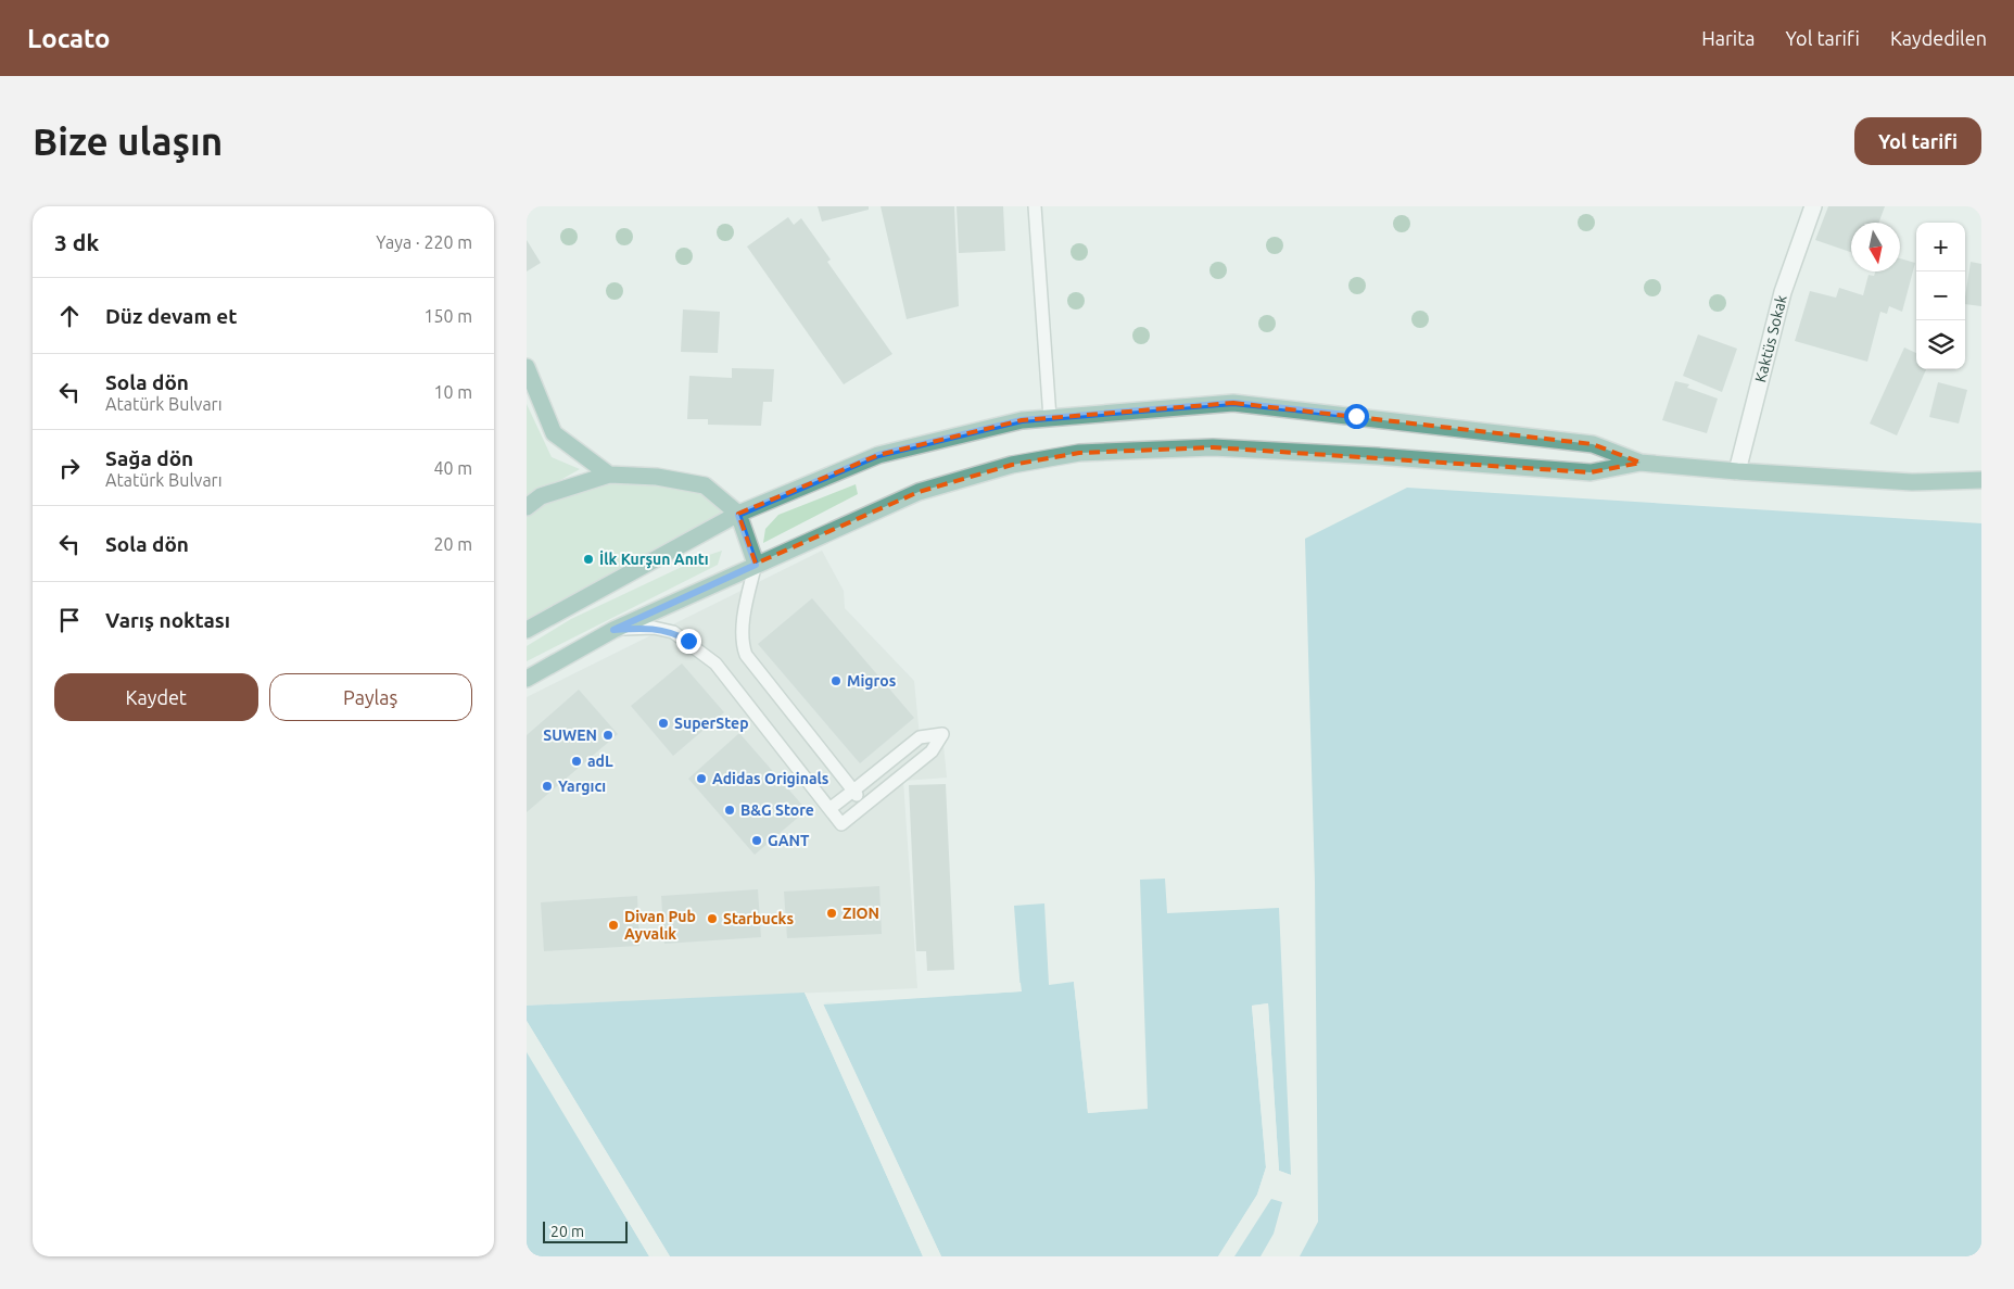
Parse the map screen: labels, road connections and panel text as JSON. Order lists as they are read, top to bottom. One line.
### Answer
{"streets":{"street":["Kaktüs Sokak"]},"places":["İlk Kurşun Anıtı","Migros","SuperStep","SUWEN","adL","Adidas Originals","Yargıcı","B&G Store","GANT","ZION","Starbucks","Divan Pub Ayvalık"],"scale_bar":"20 m","north":"bottom","page":{"header":"Locato","nav":["Harita","Yol tarifi","Kaydedilen"],"buttons":["Yol tarifi",["Kaydet","Paylaş"]],"title":"Bize ulaşın","heading":["3 dk","Yaya · 220 m"],"map_buttons":["+","−"],"list":[["Düz devam et","150 m"],["Sola dön","Atatürk Bulvarı","10 m"],["Sağa dön","Atatürk Bulvarı","40 m"],["Sola dön","20 m"],"Varış noktası"],"scale":"20 m"}}
